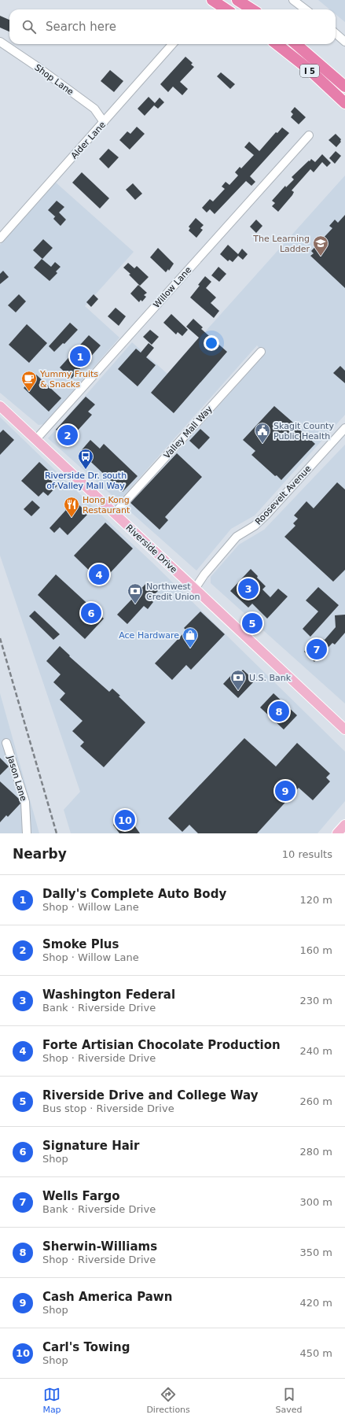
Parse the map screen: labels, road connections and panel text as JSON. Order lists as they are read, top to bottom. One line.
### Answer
{"streets":{"highway":["I 5"],"main road":["Riverside Drive"],"street":["Shop Lane","Alder Lane","Willow Lane","Valley Mall Way","Roosevelt Avenue","Jason Lane"]},"crossings":[["Shop Lane","Alder Lane"],["Willow Lane","Riverside Drive"],["Valley Mall Way","Riverside Drive"],["Roosevelt Avenue","Riverside Drive"]],"places":{"school or university":["The Learning Ladder"],"cafe":["Yummy Fruits & Snacks"],"public building":["Skagit County Public Health"],"bus stop":["Riverside Dr. south of Valley Mall Way"],"restaurant":["Hong Kong Restaurant"],"bank":["Northwest Credit Union","U.S. Bank"],"shop":["Ace Hardware"]},"page":{"search":"Search here","pins":["1","2","4","3","6","5","7","8","9","10"],"heading":["Nearby","10 results"],"list":[{"mark":"1","name":"Dally's Complete Auto Body","note":"Shop · Willow Lane","value":"120 m"},{"mark":"2","name":"Smoke Plus","note":"Shop · Willow Lane","value":"160 m"},{"mark":"3","name":"Washington Federal","note":"Bank · Riverside Drive","value":"230 m"},{"mark":"4","name":"Forte Artisian Chocolate Production","note":"Shop · Riverside Drive","value":"240 m"},{"mark":"5","name":"Riverside Drive and College Way","note":"Bus stop · Riverside Drive","value":"260 m"},{"mark":"6","name":"Signature Hair","note":"Shop","value":"280 m"},{"mark":"7","name":"Wells Fargo","note":"Bank · Riverside Drive","value":"300 m"},{"mark":"8","name":"Sherwin-Williams","note":"Shop · Riverside Drive","value":"350 m"},{"mark":"9","name":"Cash America Pawn","note":"Shop","value":"420 m"},{"mark":"10","name":"Carl's Towing","note":"Shop","value":"450 m"}],"nav":["Map","Directions","Saved"]}}
